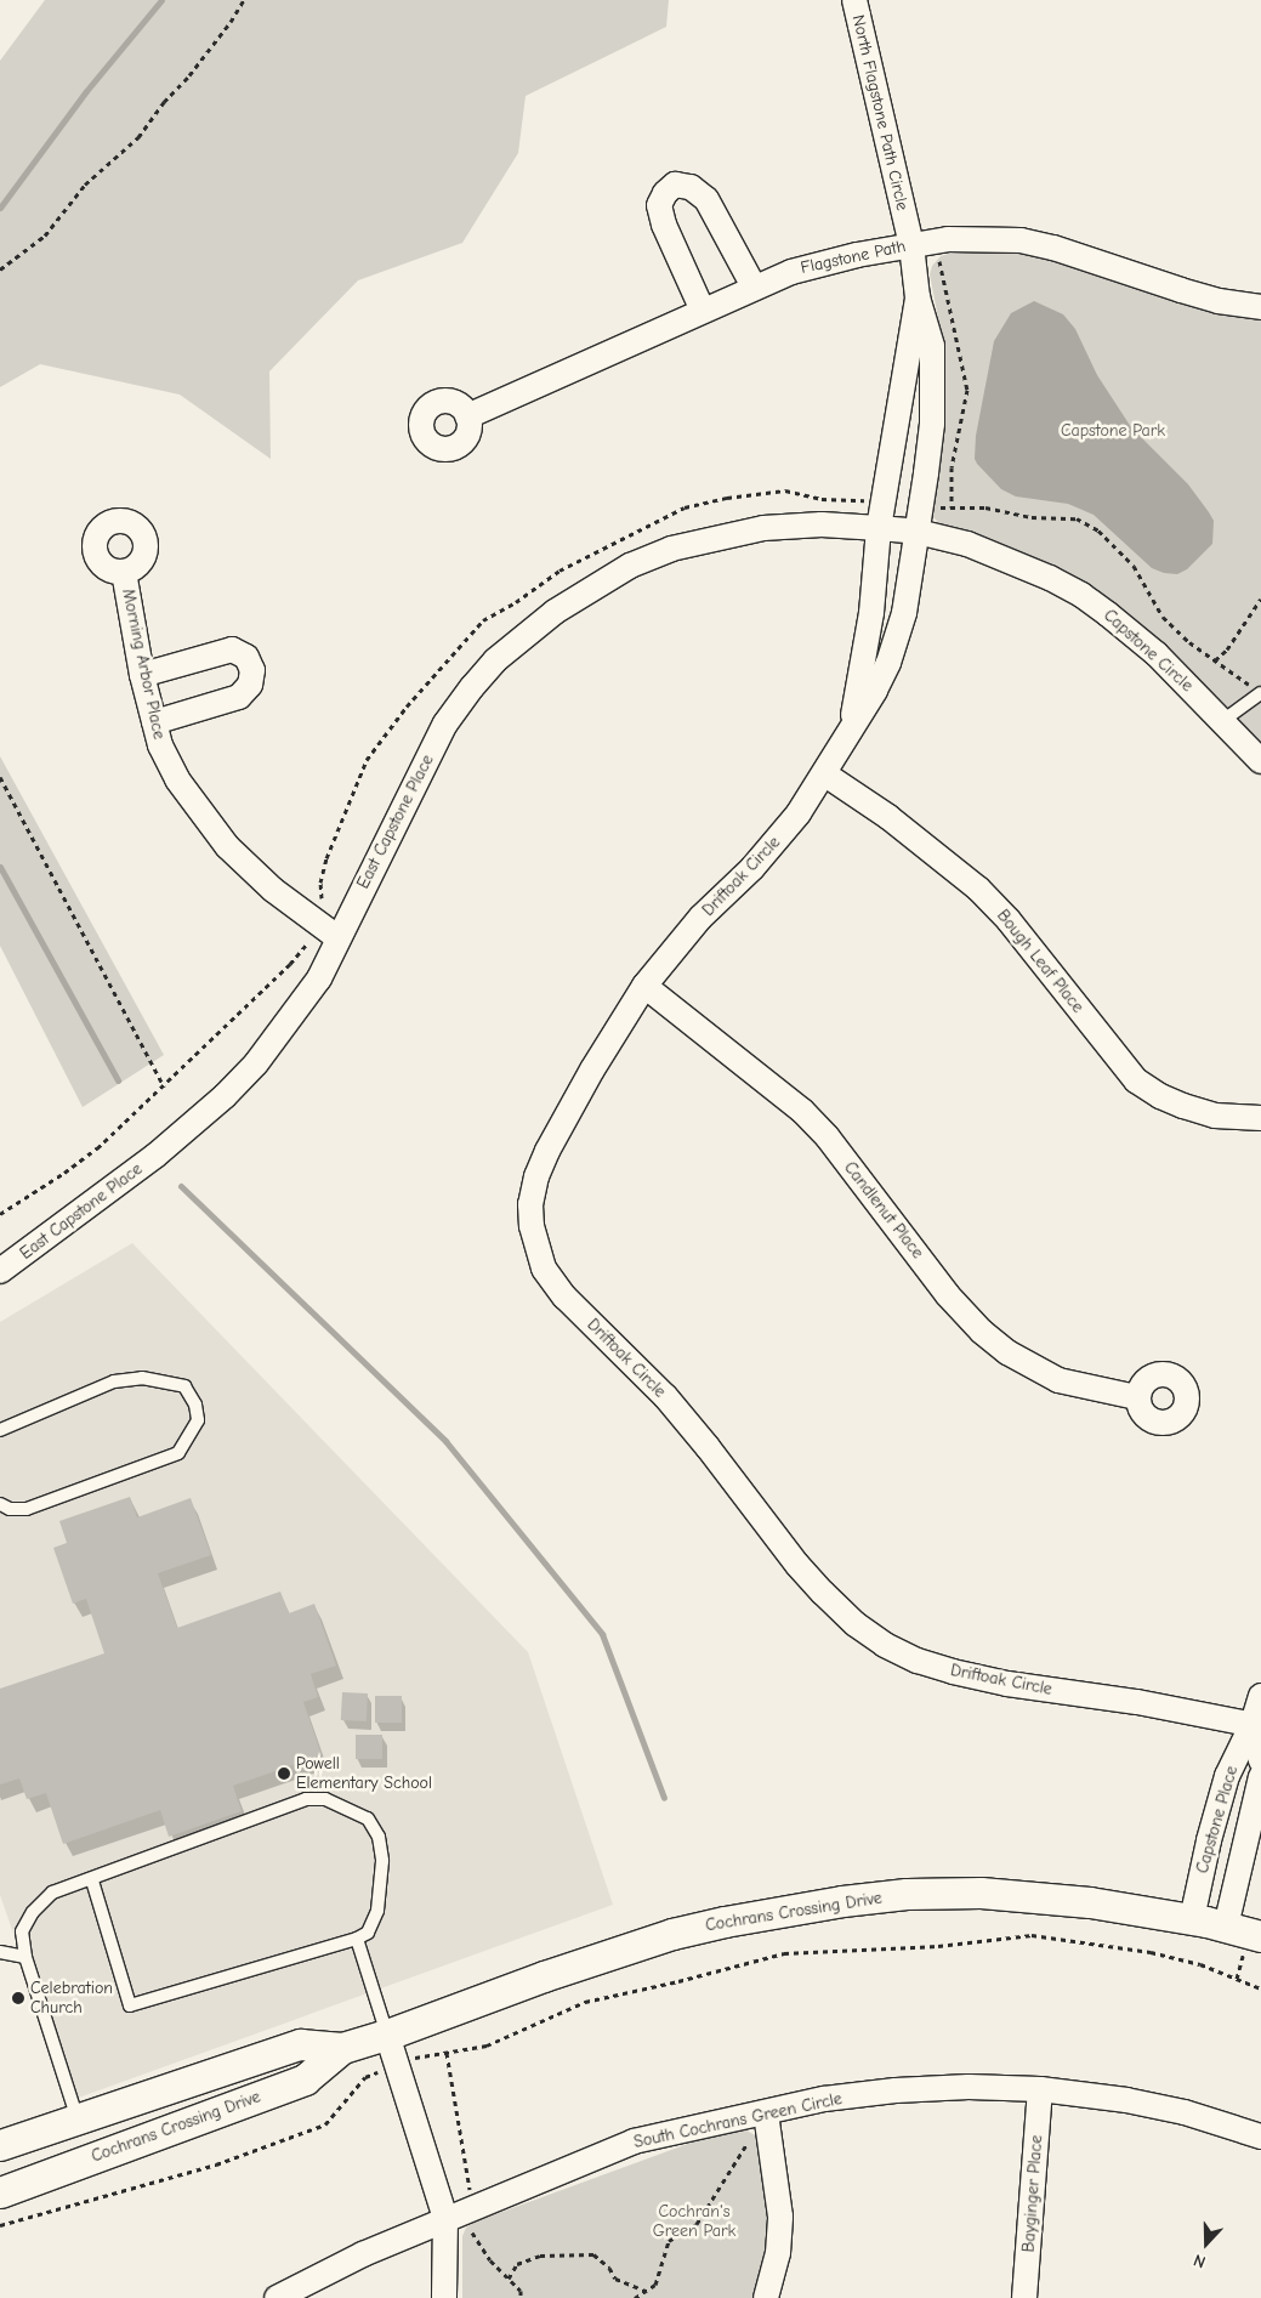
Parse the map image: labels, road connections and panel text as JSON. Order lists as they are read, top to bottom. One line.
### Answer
{"streets":{"street":["North Flagstone Path Circle","Flagstone Path","Capstone Circle","Morning Arbor Place","East Capstone Place","Driftoak Circle","Bough Leaf Place","Candlenut Place","Capstone Place","Cochrans Crossing Drive","South Cochrans Green Circle","Bayginger Place"]},"crossings":[["North Flagstone Path Circle","Flagstone Path"],["North Flagstone Path Circle","Capstone Circle"],["North Flagstone Path Circle","East Capstone Place"],["North Flagstone Path Circle","Driftoak Circle"],["Capstone Circle","East Capstone Place"],["Capstone Circle","Driftoak Circle"],["Morning Arbor Place","East Capstone Place"],["East Capstone Place","Driftoak Circle"],["Driftoak Circle","Bough Leaf Place"],["Driftoak Circle","Candlenut Place"],["Driftoak Circle","Capstone Place"],["Capstone Place","Cochrans Crossing Drive"],["South Cochrans Green Circle","Bayginger Place"]],"parks":["Capstone Park","Cochran's Green Park"],"places":["Powell Elementary School","Celebration Church"],"north":"bottom"}
